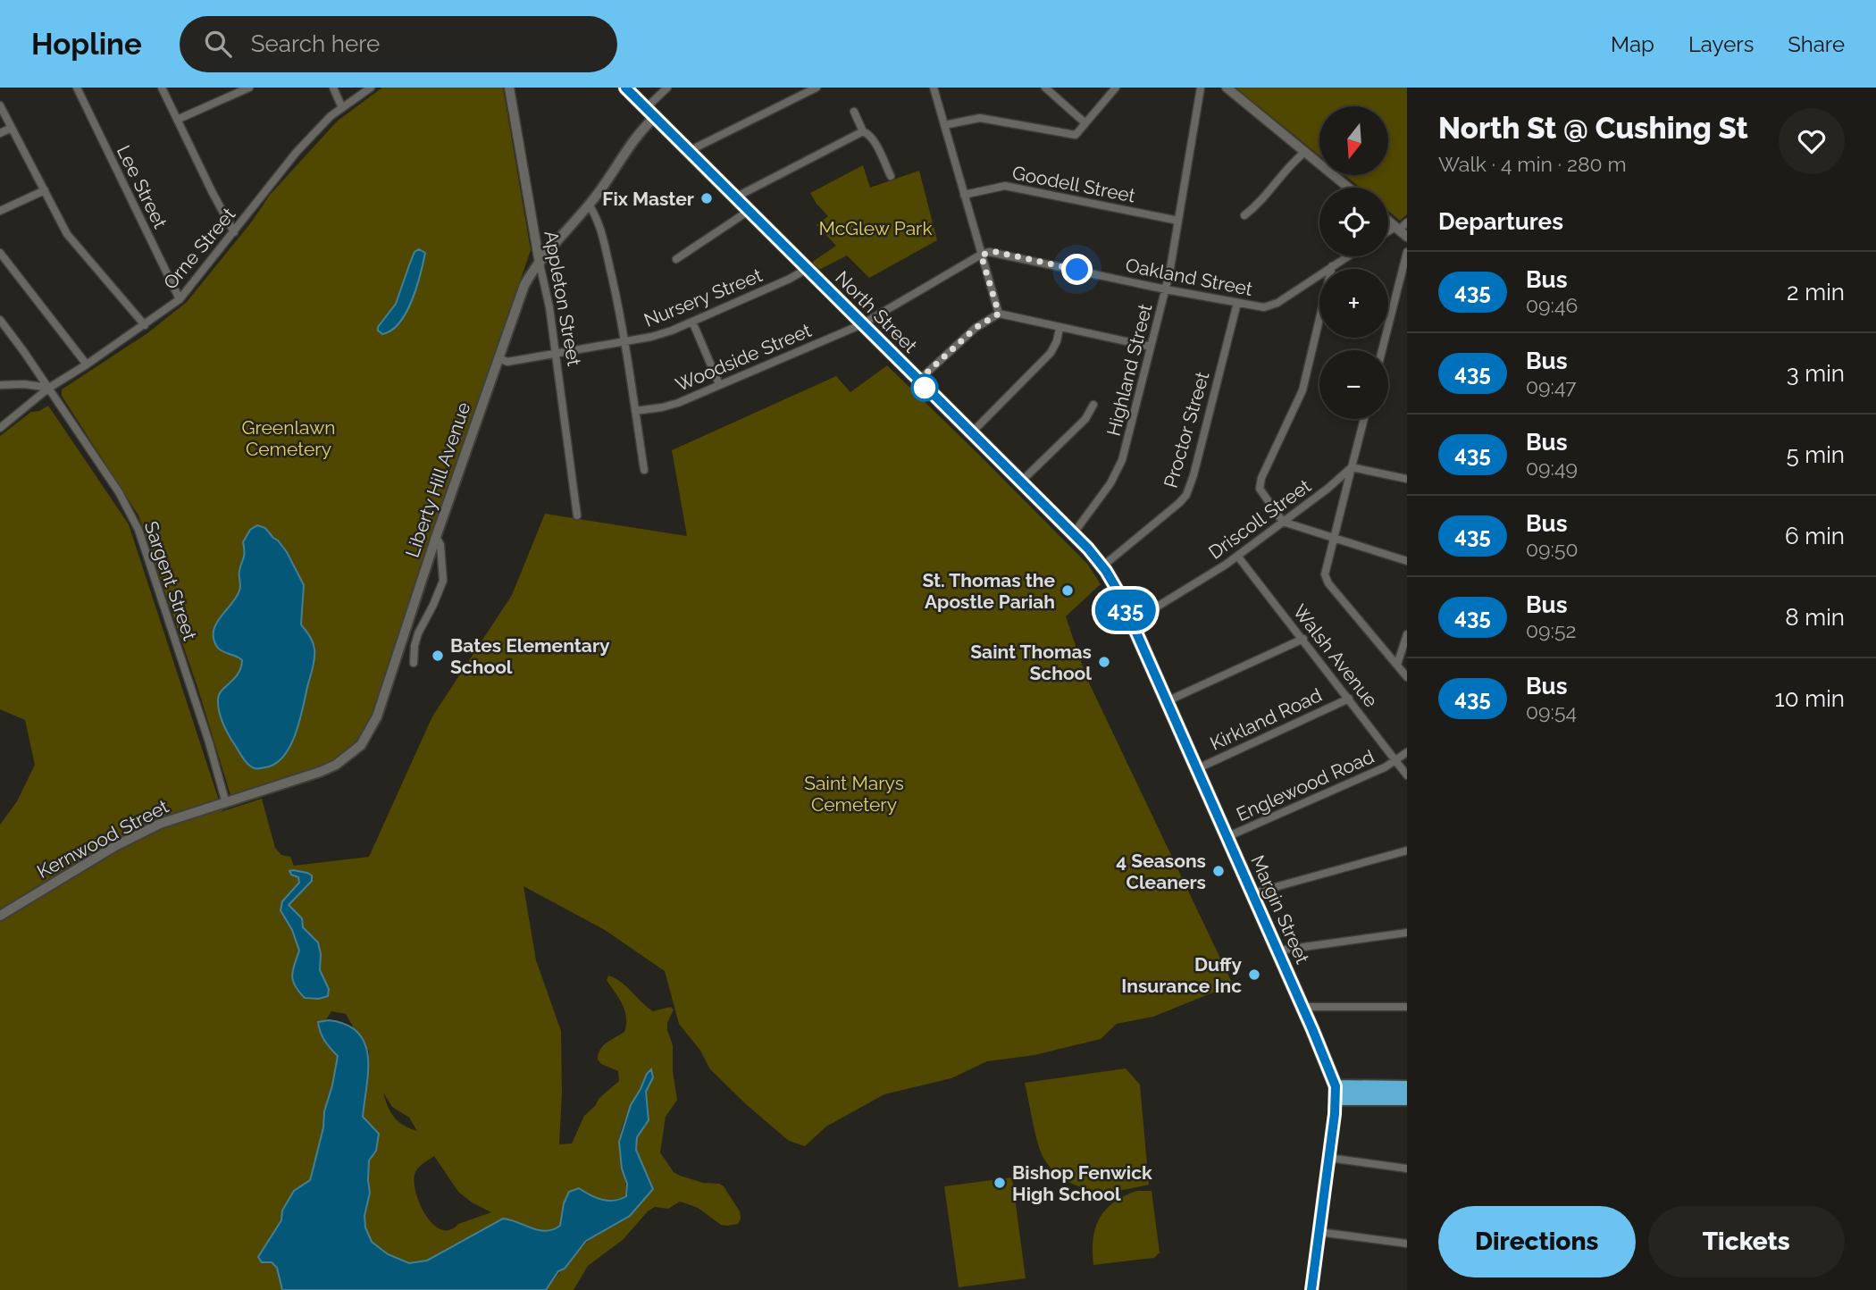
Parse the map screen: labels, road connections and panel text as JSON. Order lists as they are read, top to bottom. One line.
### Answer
{"streets":{"highway":["North Street","Margin Street"],"main road":["Liberty Hill Avenue","Kernwood Street"],"street":["Goodell Street","Lee Street","Orne Street","Oakland Street","Nursery Street","Appleton Street","Woodside Street","Highland Street","Proctor Street","Driscoll Street","Sargent Street","Walsh Avenue","Kirkland Road","Englewood Road"]},"crossings":[["Goodell Street","Highland Street"],["Lee Street","Orne Street"],["Orne Street","Sargent Street"],["Oakland Street","Highland Street"],["Oakland Street","Proctor Street"],["Nursery Street","Appleton Street"],["Nursery Street","North Street"],["Nursery Street","Liberty Hill Avenue"],["Appleton Street","Liberty Hill Avenue"],["North Street","Woodside Street"],["North Street","Highland Street"],["North Street","Proctor Street"],["North Street","Liberty Hill Avenue"],["North Street","Margin Street"],["Proctor Street","Margin Street"],["Liberty Hill Avenue","Sargent Street"],["Liberty Hill Avenue","Kernwood Street"],["Driscoll Street","Walsh Avenue"],["Driscoll Street","Margin Street"],["Sargent Street","Kernwood Street"],["Walsh Avenue","Kirkland Road"],["Walsh Avenue","Englewood Road"],["Kirkland Road","Margin Street"],["Englewood Road","Margin Street"]],"parks":["McGlew Park","Greenlawn Cemetery","Saint Marys Cemetery"],"places":["Fix Master","St. Thomas the Apostle Pariah","Bates Elementary School","Saint Thomas School","4 Seasons Cleaners","Duffy Insurance Inc","Bishop Fenwick High School"],"lines":["bus line 435"],"north":"bottom","page":{"header":"Hopline","search":"Search here","nav":["Map","Layers","Share"],"on_map":"435","heading":[["North St @ Cushing St","Walk · 4 min · 280 m"],"Departures"],"map_buttons":["+","−"],"list":[{"mark":"435","name":"Bus","note":"09:46","value":"2 min"},{"mark":"435","name":"Bus","note":"09:47","value":"3 min"},{"mark":"435","name":"Bus","note":"09:49","value":"5 min"},{"mark":"435","name":"Bus","note":"09:50","value":"6 min"},{"mark":"435","name":"Bus","note":"09:52","value":"8 min"},{"mark":"435","name":"Bus","note":"09:54","value":"10 min"}],"buttons":["Directions","Tickets"]}}
